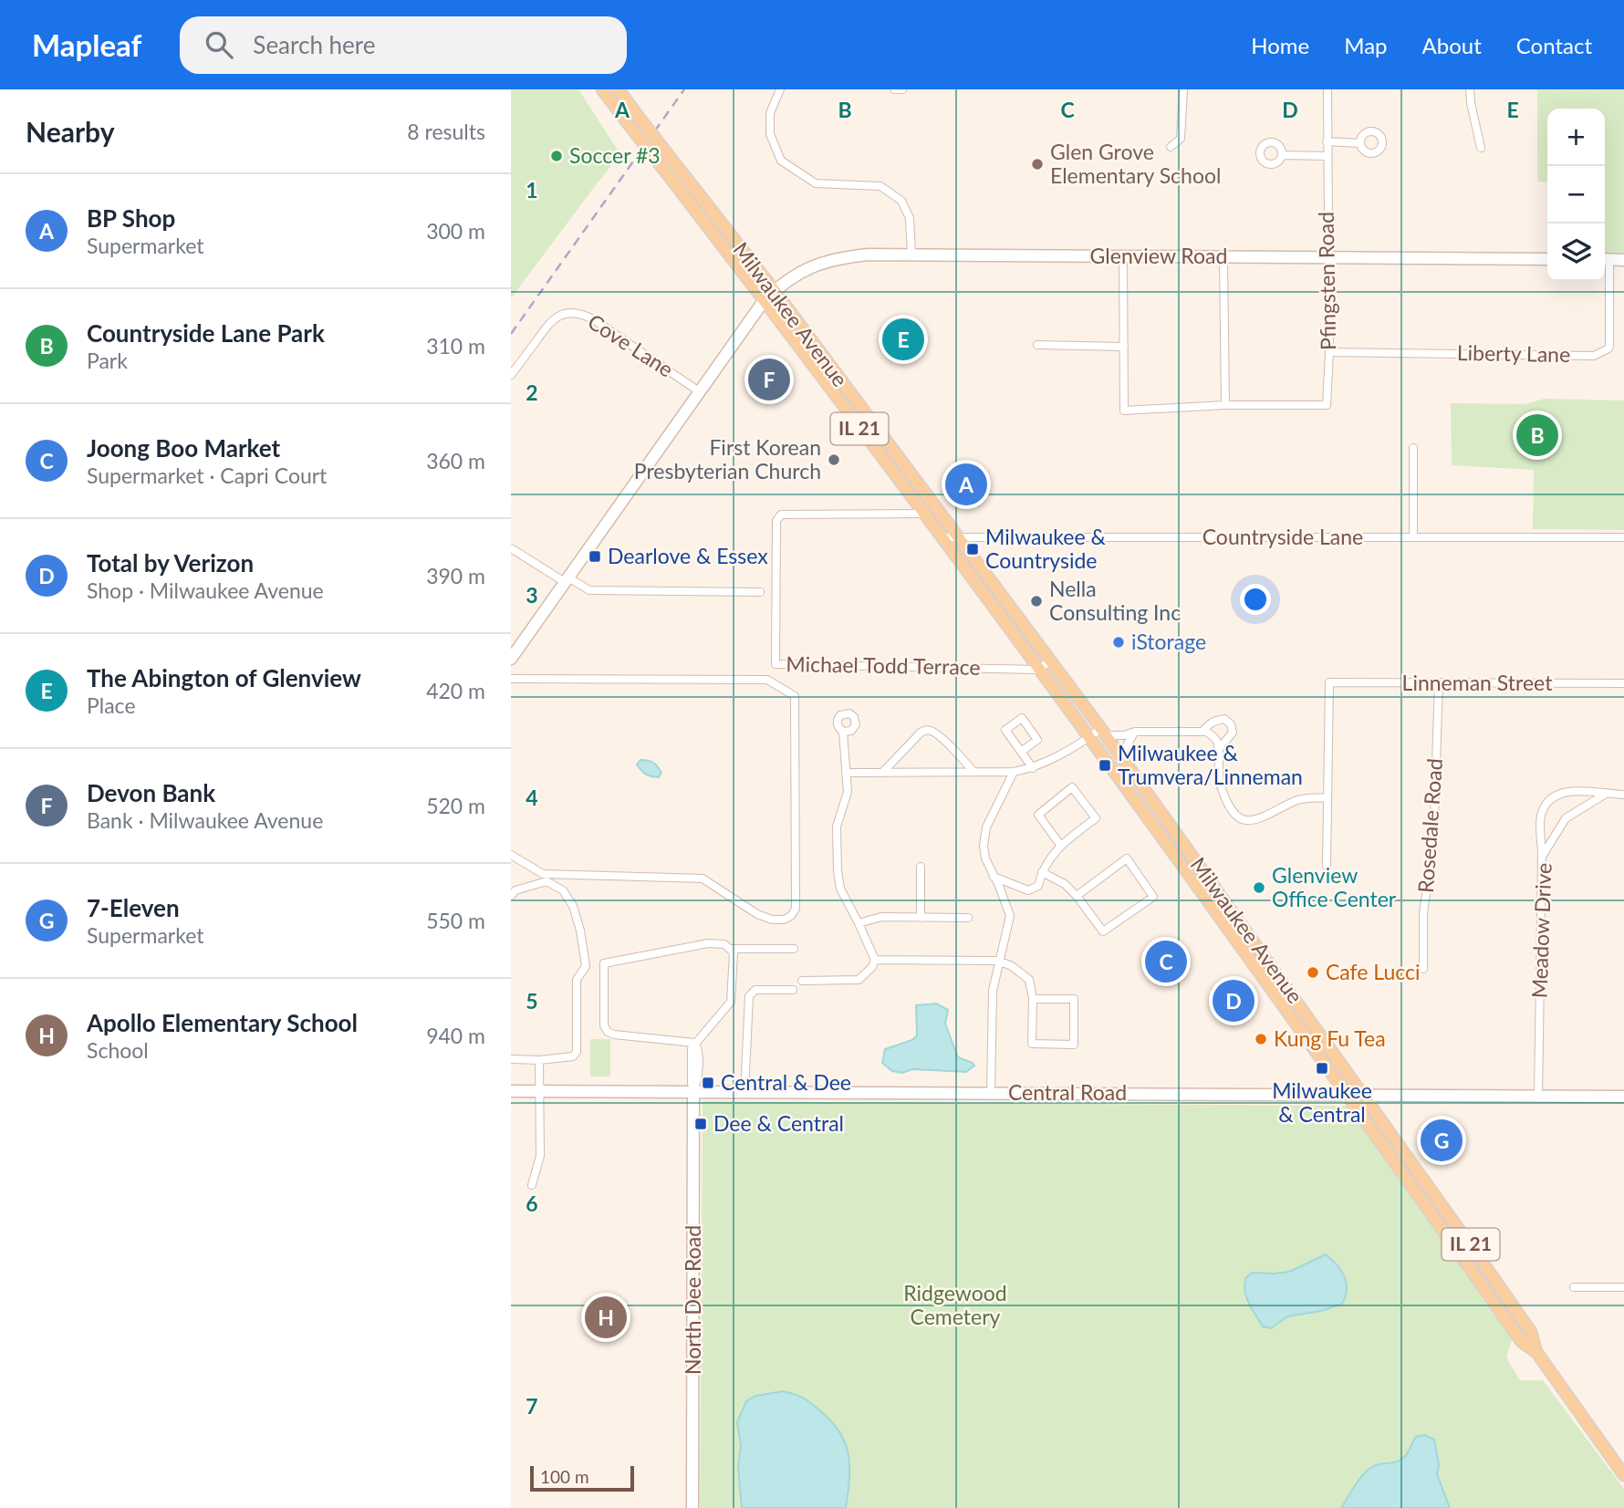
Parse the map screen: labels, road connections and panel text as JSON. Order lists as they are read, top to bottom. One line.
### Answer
{"streets":{"main road":["Glenview Road","Milwaukee Avenue","IL 21","Central Road","North Dee Road"],"street":["Pfingsten Road","Cove Lane","Liberty Lane","Countryside Lane","Michael Todd Terrace","Linneman Street","Rosedale Road","Meadow Drive"]},"crossings":[["Glenview Road","Pfingsten Road"],["Glenview Road","Milwaukee Avenue"],["Glenview Road","Cove Lane"],["Pfingsten Road","Liberty Lane"],["Milwaukee Avenue","Countryside Lane"],["Milwaukee Avenue","Michael Todd Terrace"],["Milwaukee Avenue","Central Road"],["Linneman Street","Rosedale Road"],["Meadow Drive","Central Road"],["Central Road","North Dee Road"]],"parks":["Ridgewood Cemetery"],"places":{"other":["Soccer #3","Glen Grove Elementary School","First Korean Presbyterian Church","Nella Consulting Inc","iStorage","Glenview Office Center","Cafe Lucci","Kung Fu Tea"],"transit":["Milwaukee & Countryside","Dearlove & Essex","Milwaukee & Trumvera/Linneman","Milwaukee & Central","Central & Dee","Dee & Central"]},"scale_bar":"100 m","page":{"header":"Mapleaf","search":"Search here","nav":["Home","Map","About","Contact"],"heading":["Nearby","8 results"],"map_buttons":["+","−"],"list":[{"mark":"A","name":"BP Shop","note":"Supermarket","value":"300 m"},{"mark":"B","name":"Countryside Lane Park","note":"Park","value":"310 m"},{"mark":"C","name":"Joong Boo Market","note":"Supermarket · Capri Court","value":"360 m"},{"mark":"D","name":"Total by Verizon","note":"Shop · Milwaukee Avenue","value":"390 m"},{"mark":"E","name":"The Abington of Glenview","note":"Place","value":"420 m"},{"mark":"F","name":"Devon Bank","note":"Bank · Milwaukee Avenue","value":"520 m"},{"mark":"G","name":"7-Eleven","note":"Supermarket","value":"550 m"},{"mark":"H","name":"Apollo Elementary School","note":"School","value":"940 m"}],"pins":["E","F","B","A","C","D","G","H"],"scale":"100 m"},"grid":{"columns":["A","B","C","D","E"],"rows":["1","2","3","4","5","6","7"]}}
